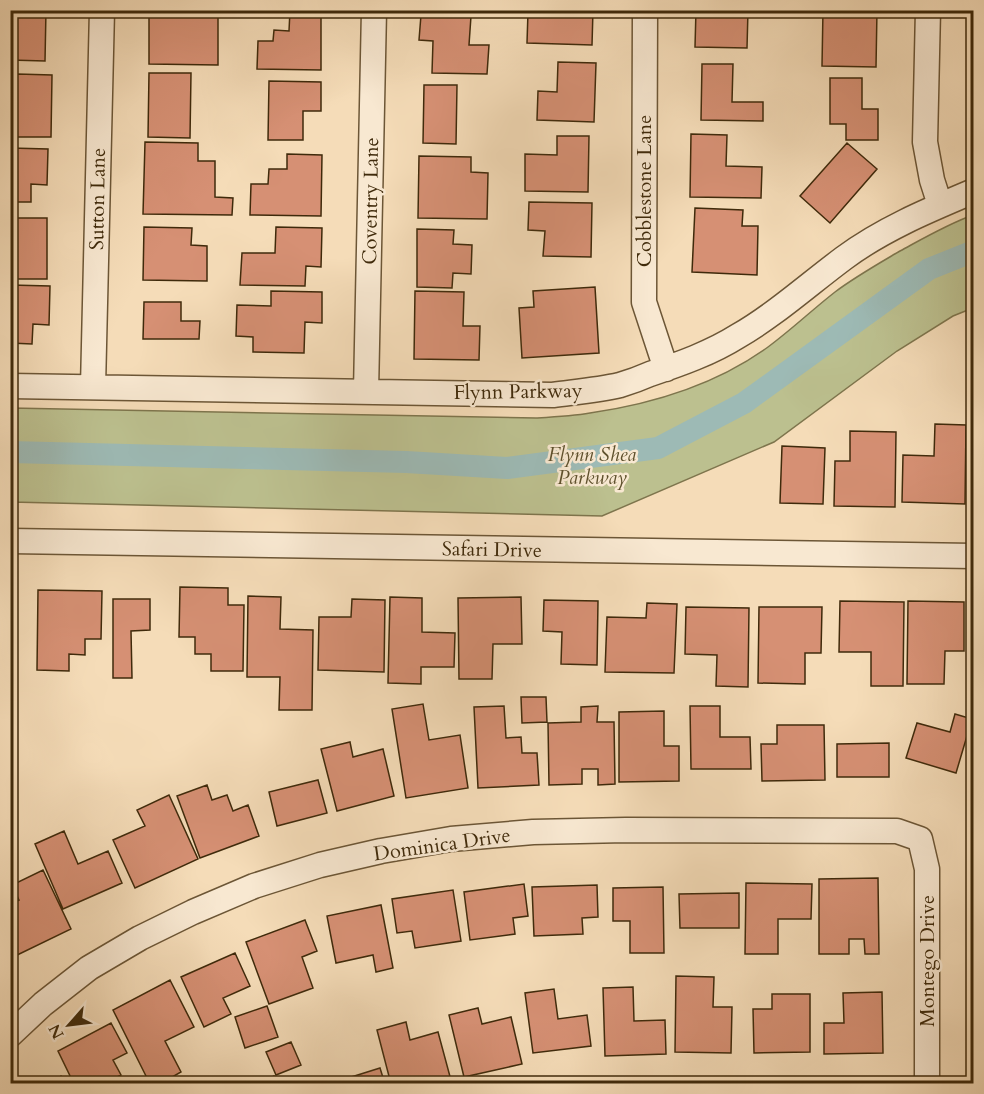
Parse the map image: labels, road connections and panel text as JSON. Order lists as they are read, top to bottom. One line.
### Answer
{"streets":{"street":["Cobblestone Lane","Sutton Lane","Coventry Lane","Flynn Parkway","Safari Drive","Dominica Drive","Montego Drive"]},"crossings":[["Cobblestone Lane","Flynn Parkway"],["Sutton Lane","Flynn Parkway"],["Coventry Lane","Flynn Parkway"],["Dominica Drive","Montego Drive"]],"parks":["Flynn Shea Parkway"],"north":"bottom left"}
